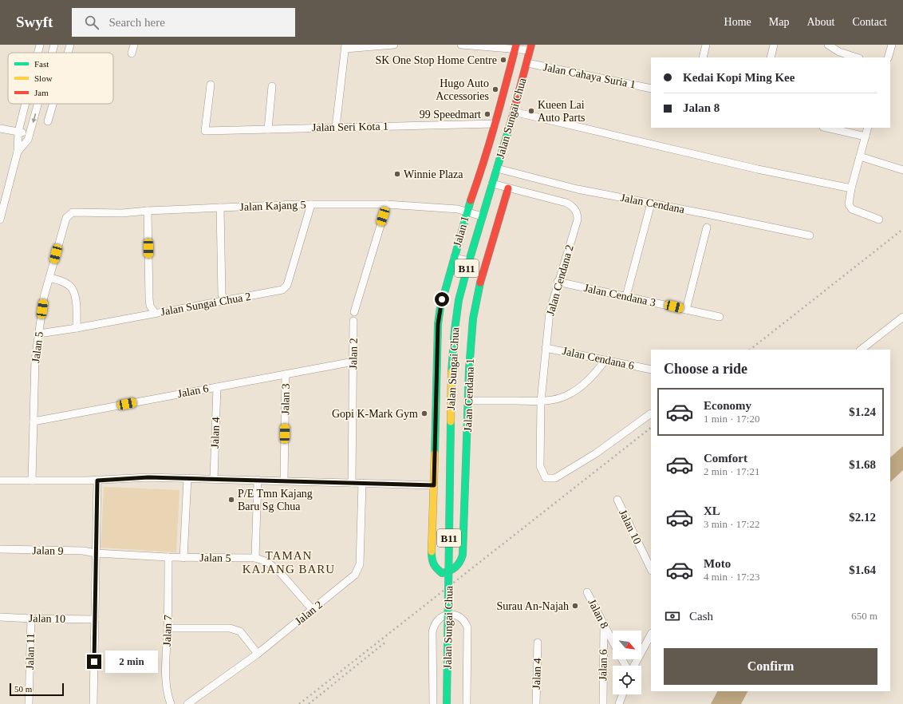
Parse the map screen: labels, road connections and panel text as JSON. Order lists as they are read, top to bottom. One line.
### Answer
{"streets":{"street":["Jalan Cahaya Suria 1","Jalan Sungai Chua","Jalan Seri Kota 1","Jalan Cendana","Jalan Kajang 5","Jalan 1","B11","Jalan Cendana 2","Jalan Cendana 3","Jalan Sungai Chua 2","Jalan 5","Jalan 2","Jalan Cendana 6","Jalan 6","Jalan Cendana 1","Jalan 3","Jalan 4","Jalan 10","Jalan 9","Jalan 8","Jalan 7","Jalan 11"]},"crossings":[["Jalan Cahaya Suria 1","Jalan Sungai Chua"],["Jalan Sungai Chua","Jalan Cendana"],["Jalan Sungai Chua","Jalan Kajang 5"],["Jalan Seri Kota 1","Jalan 1"],["Jalan Kajang 5","Jalan 1"],["Jalan Kajang 5","Jalan Sungai Chua 2"],["Jalan Kajang 5","Jalan 5"],["Jalan 1","Jalan Cendana 1"],["Jalan Cendana 2","Jalan Cendana 3"],["Jalan Cendana 2","Jalan Cendana 6"],["Jalan Cendana 2","Jalan Cendana 1"],["Jalan Sungai Chua 2","Jalan 5"],["Jalan 5","Jalan 2"],["Jalan 5","Jalan 6"],["Jalan 5","Jalan 9"],["Jalan 5","Jalan 7"],["Jalan 2","Jalan 6"],["Jalan 6","Jalan 3"],["Jalan 6","Jalan 4"],["Jalan 6","Jalan 8"],["Jalan 10","Jalan 11"]],"districts":["TAMAN KAJANG BARU"],"places":["SK One Stop Home Centre","Hugo Auto Accessories","Kueen Lai Auto Parts","99 Speedmart","Winnie Plaza","Gopi K-Mark Gym","P/E Tmn Kajang Baru Sg Chua","Surau An-Najah"],"legend":["Fast","Slow","Jam"],"scale_bar":"50 m","north":"bottom right","page":{"header":"Swyft","search":"Search here","nav":["Home","Map","About","Contact"],"banner":["Kedai Kopi Ming Kee","Jalan 8"],"heading":"Choose a ride","list":[{"name":"Economy","note":"1 min · 17:20","value":"$1.24"},{"name":"Comfort","note":"2 min · 17:21","value":"$1.68"},{"name":"XL","note":"3 min · 17:22","value":"$2.12"},{"name":"Moto","note":"4 min · 17:23","value":"$1.64"}],"pay":["Cash","650 m"],"buttons":"Confirm","bubble":"2 min","scale":"50 m"}}
